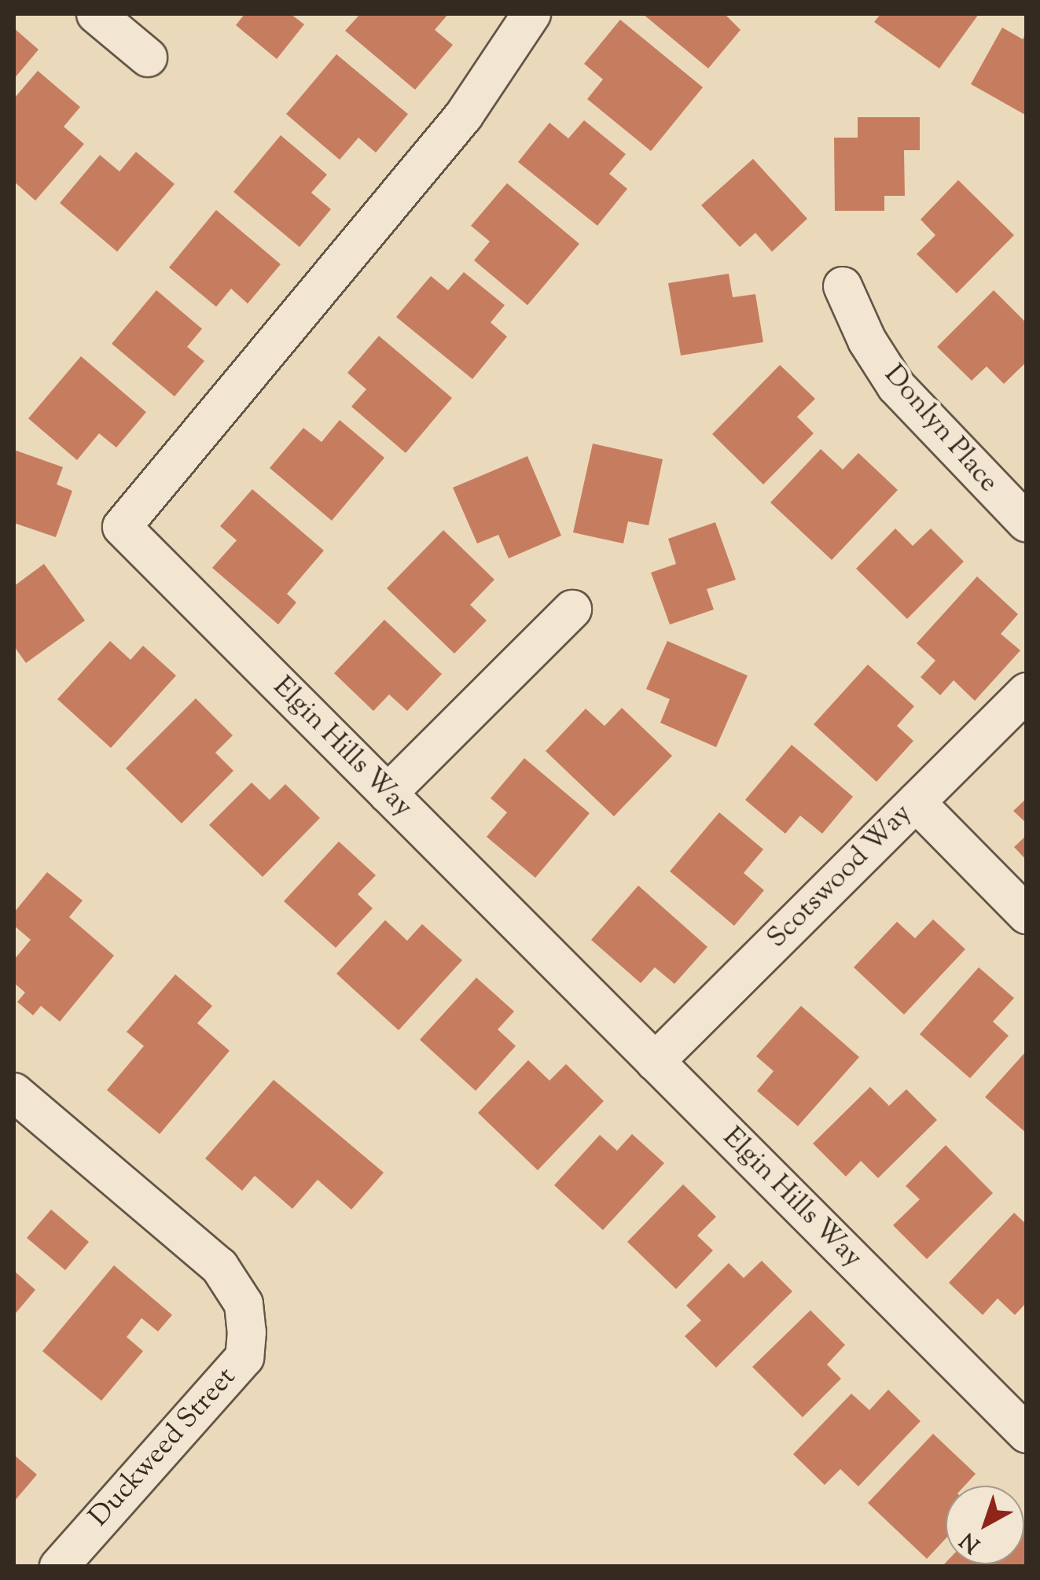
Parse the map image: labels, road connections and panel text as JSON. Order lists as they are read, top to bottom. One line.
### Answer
{"streets":{"street":["Donlyn Place","Elgin Hills Way","Scotswood Way","Duckweed Street"]},"crossings":[["Elgin Hills Way","Scotswood Way"]],"north":"bottom left"}
